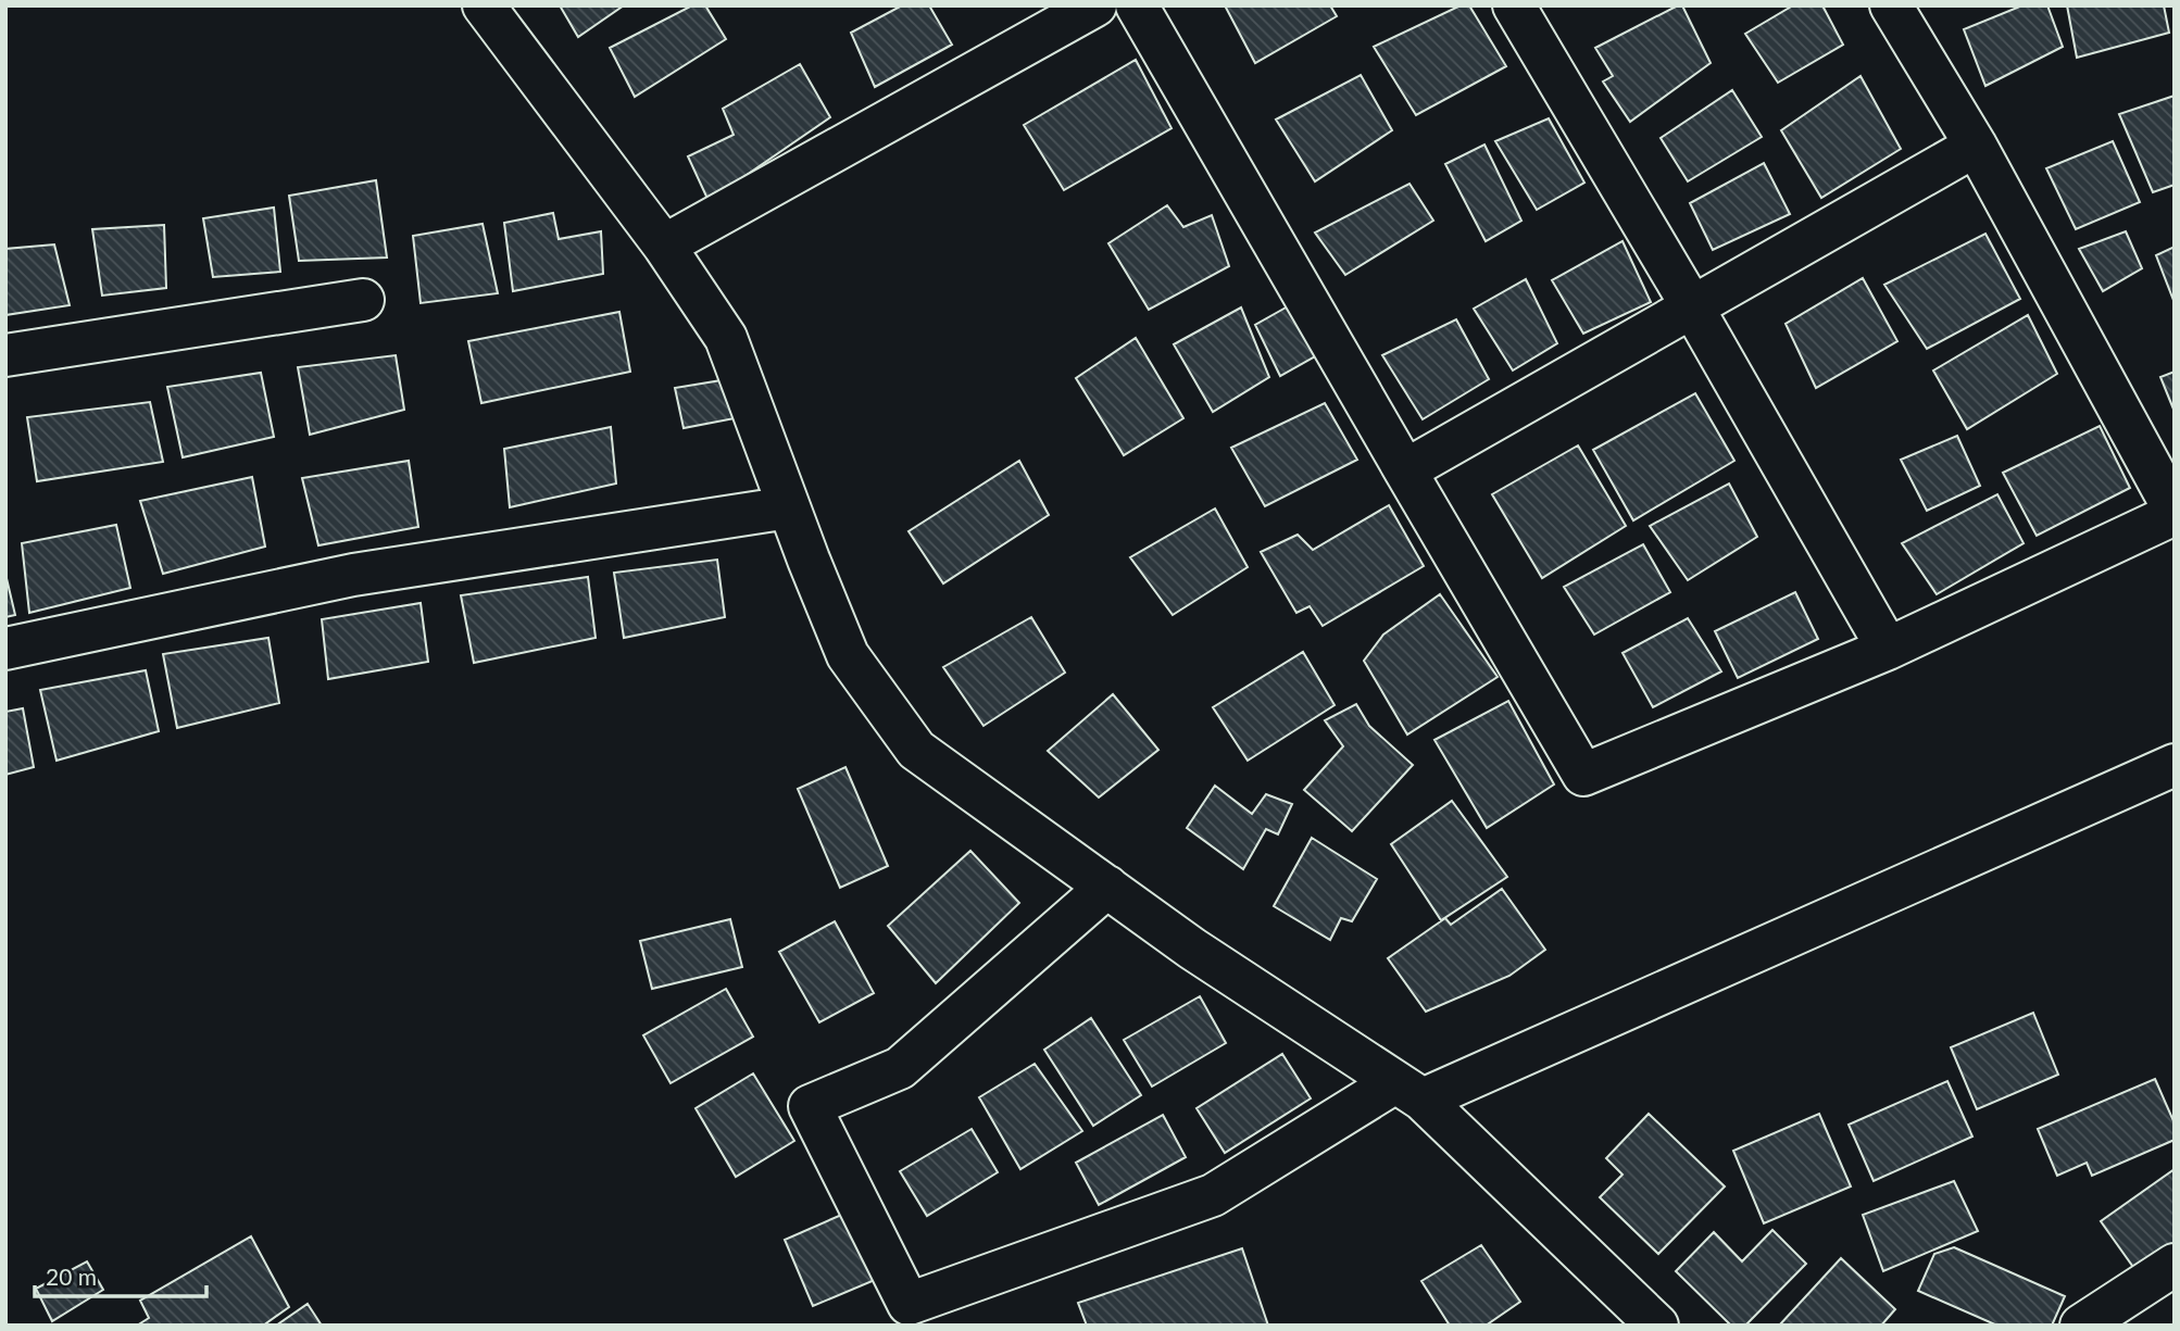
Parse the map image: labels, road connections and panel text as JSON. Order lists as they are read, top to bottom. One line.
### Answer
{"scale_bar":"20 m"}
